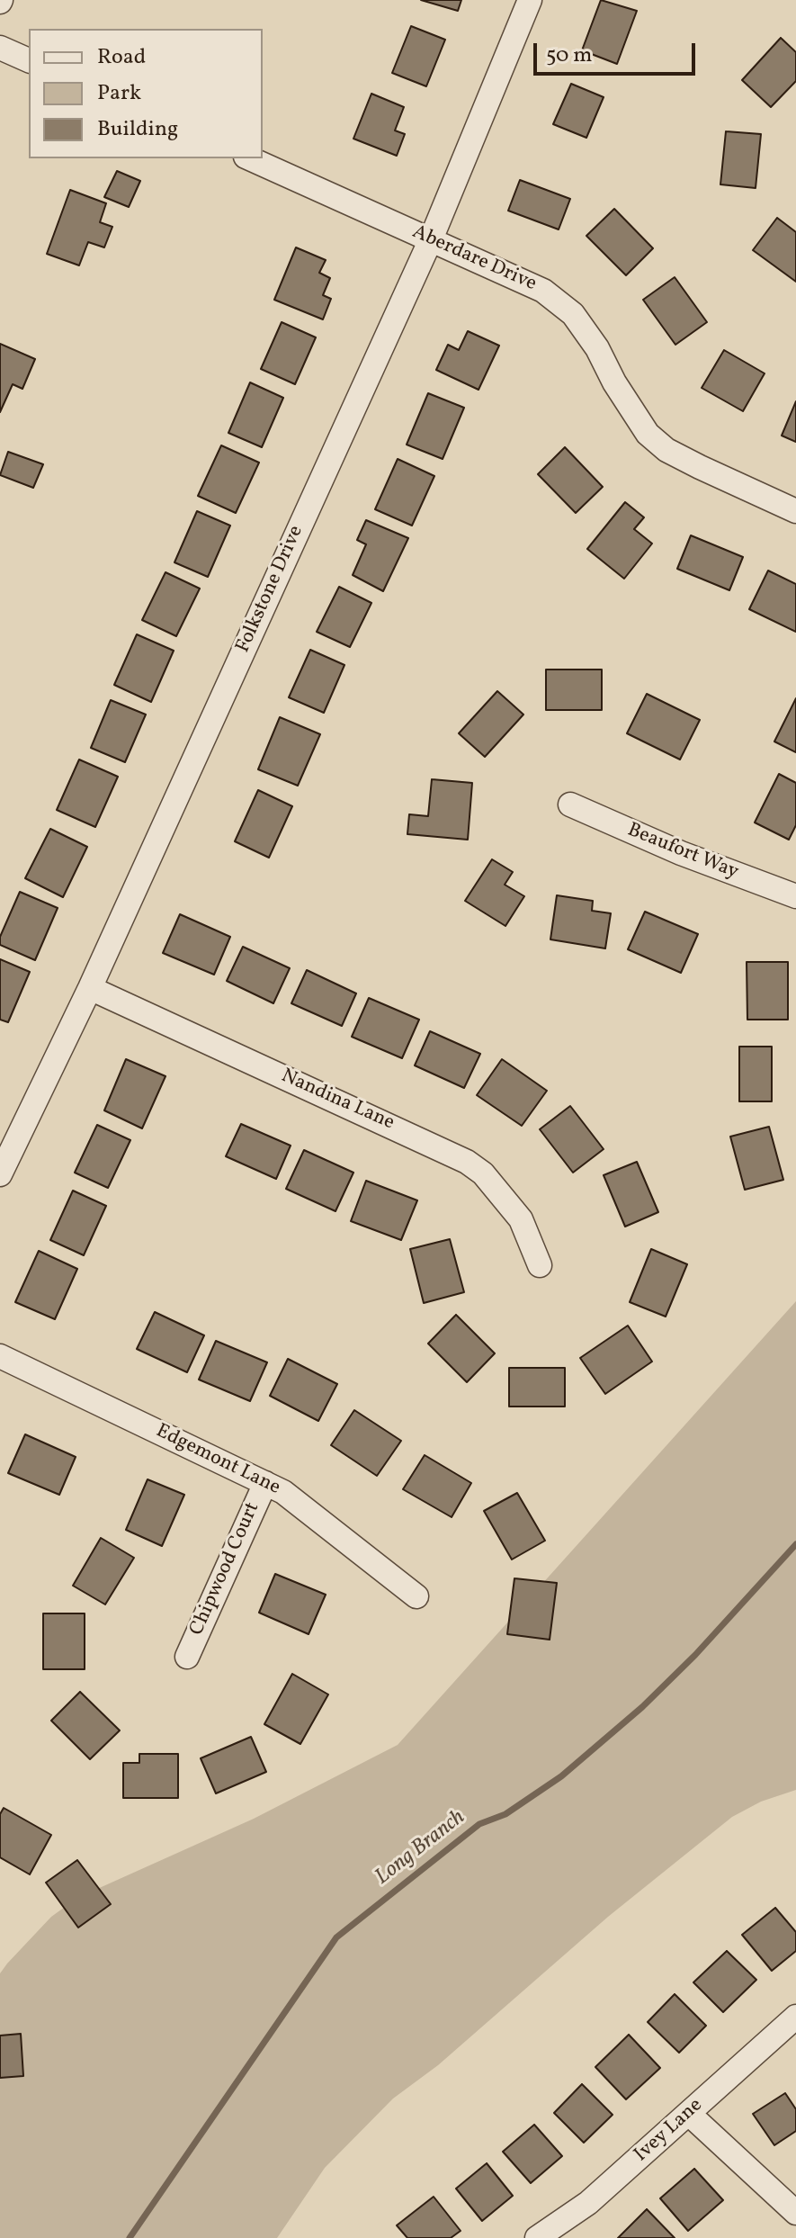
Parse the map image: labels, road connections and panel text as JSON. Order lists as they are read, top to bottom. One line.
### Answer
{"streets":{"street":["Aberdare Drive","Folkstone Drive","Beaufort Way","Nandina Lane","Edgemont Lane","Chipwood Court","Ivey Lane"]},"crossings":[["Aberdare Drive","Folkstone Drive"],["Folkstone Drive","Nandina Lane"],["Edgemont Lane","Chipwood Court"]],"water":["Long Branch"],"legend":["Road","Park","Building"],"scale_bar":"50 m"}
